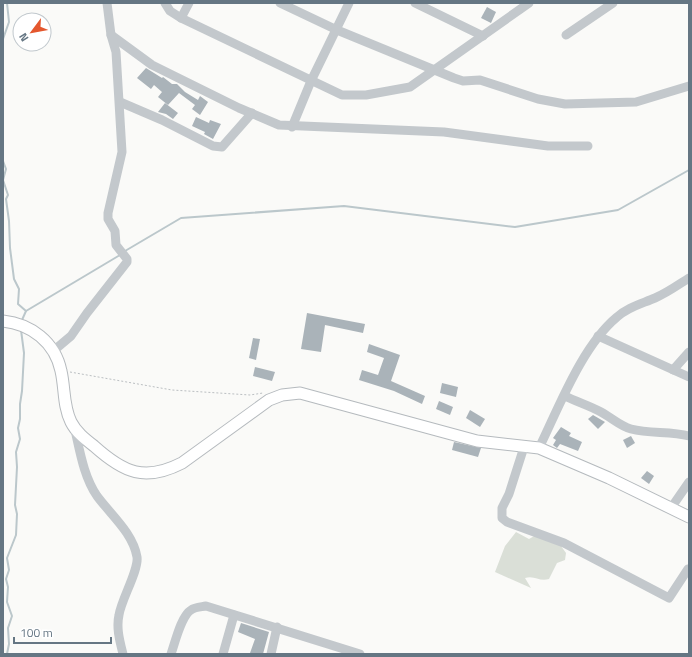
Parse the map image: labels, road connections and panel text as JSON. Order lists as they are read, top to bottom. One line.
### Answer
{"scale_bar":"100 m","north":"bottom left"}
